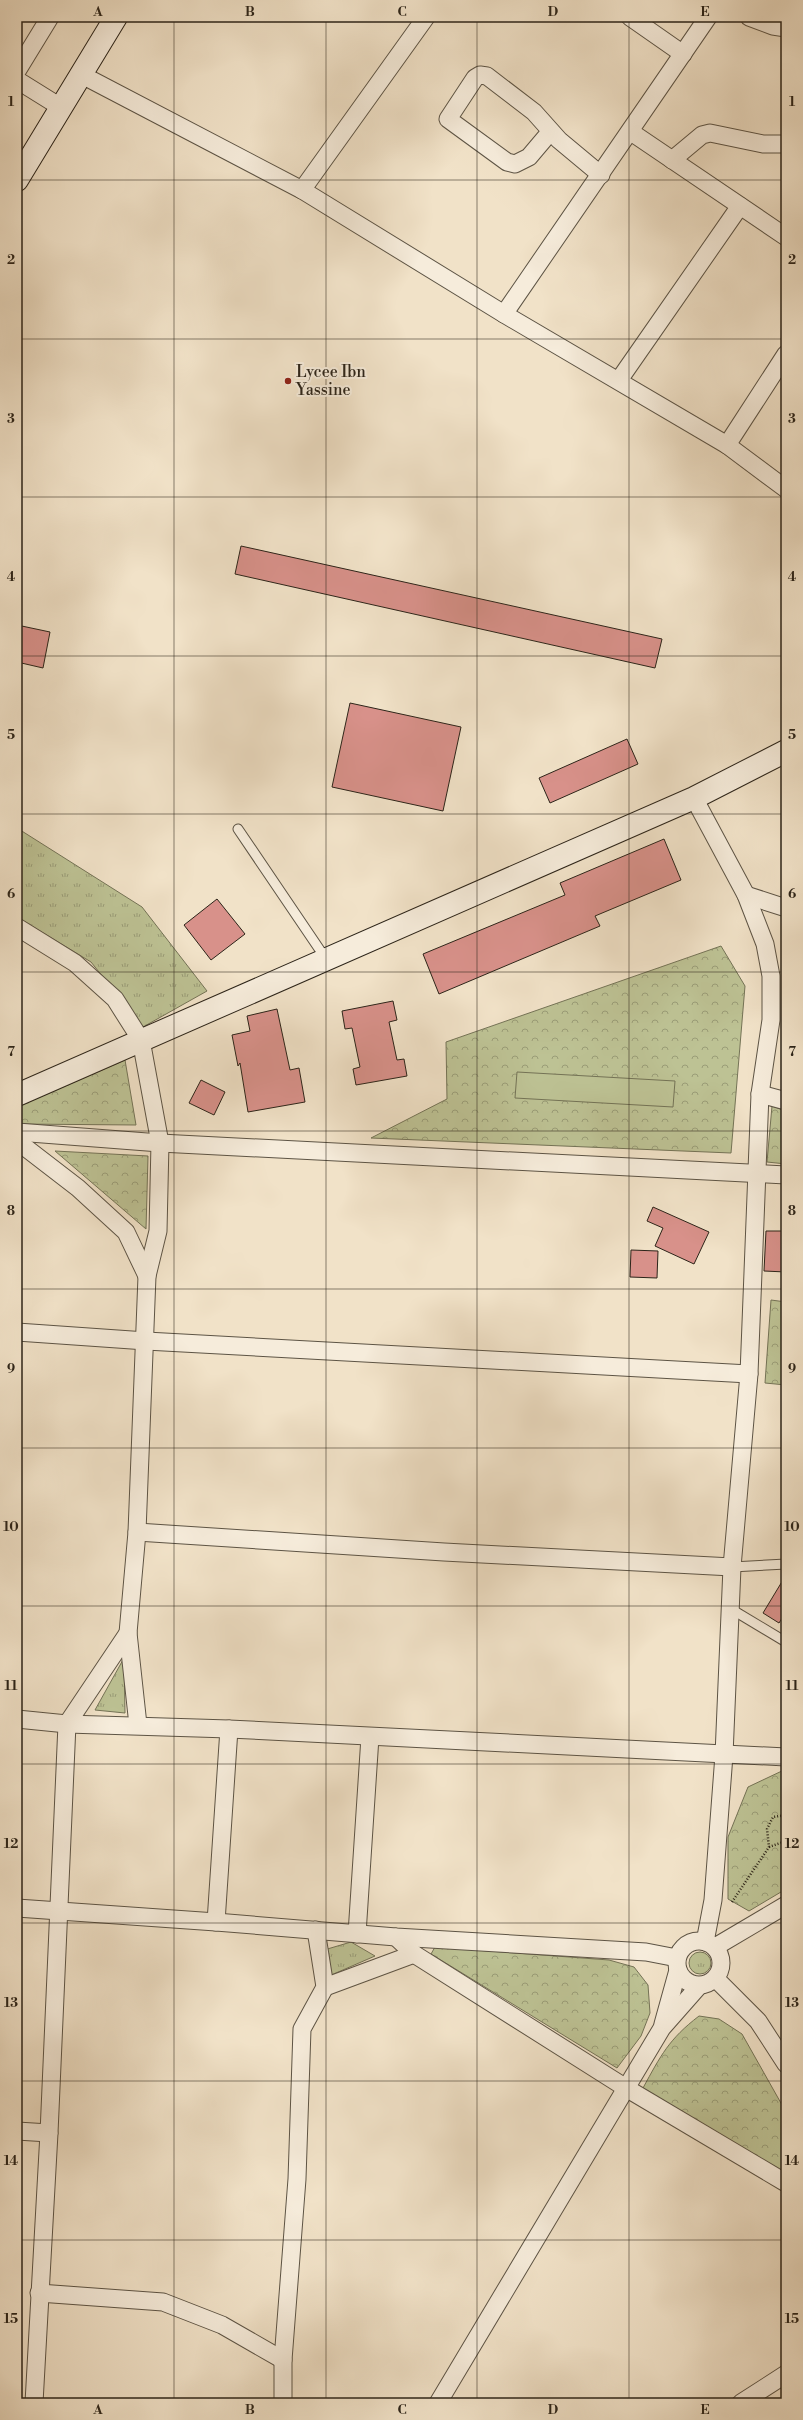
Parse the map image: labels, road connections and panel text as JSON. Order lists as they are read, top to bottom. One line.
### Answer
{"places":["Lycee Ibn Yassine"],"grid":{"columns":["A","B","C","D","E"],"rows":["1","2","3","4","5","6","7","8","9","10","11","12","13","14","15"]}}
